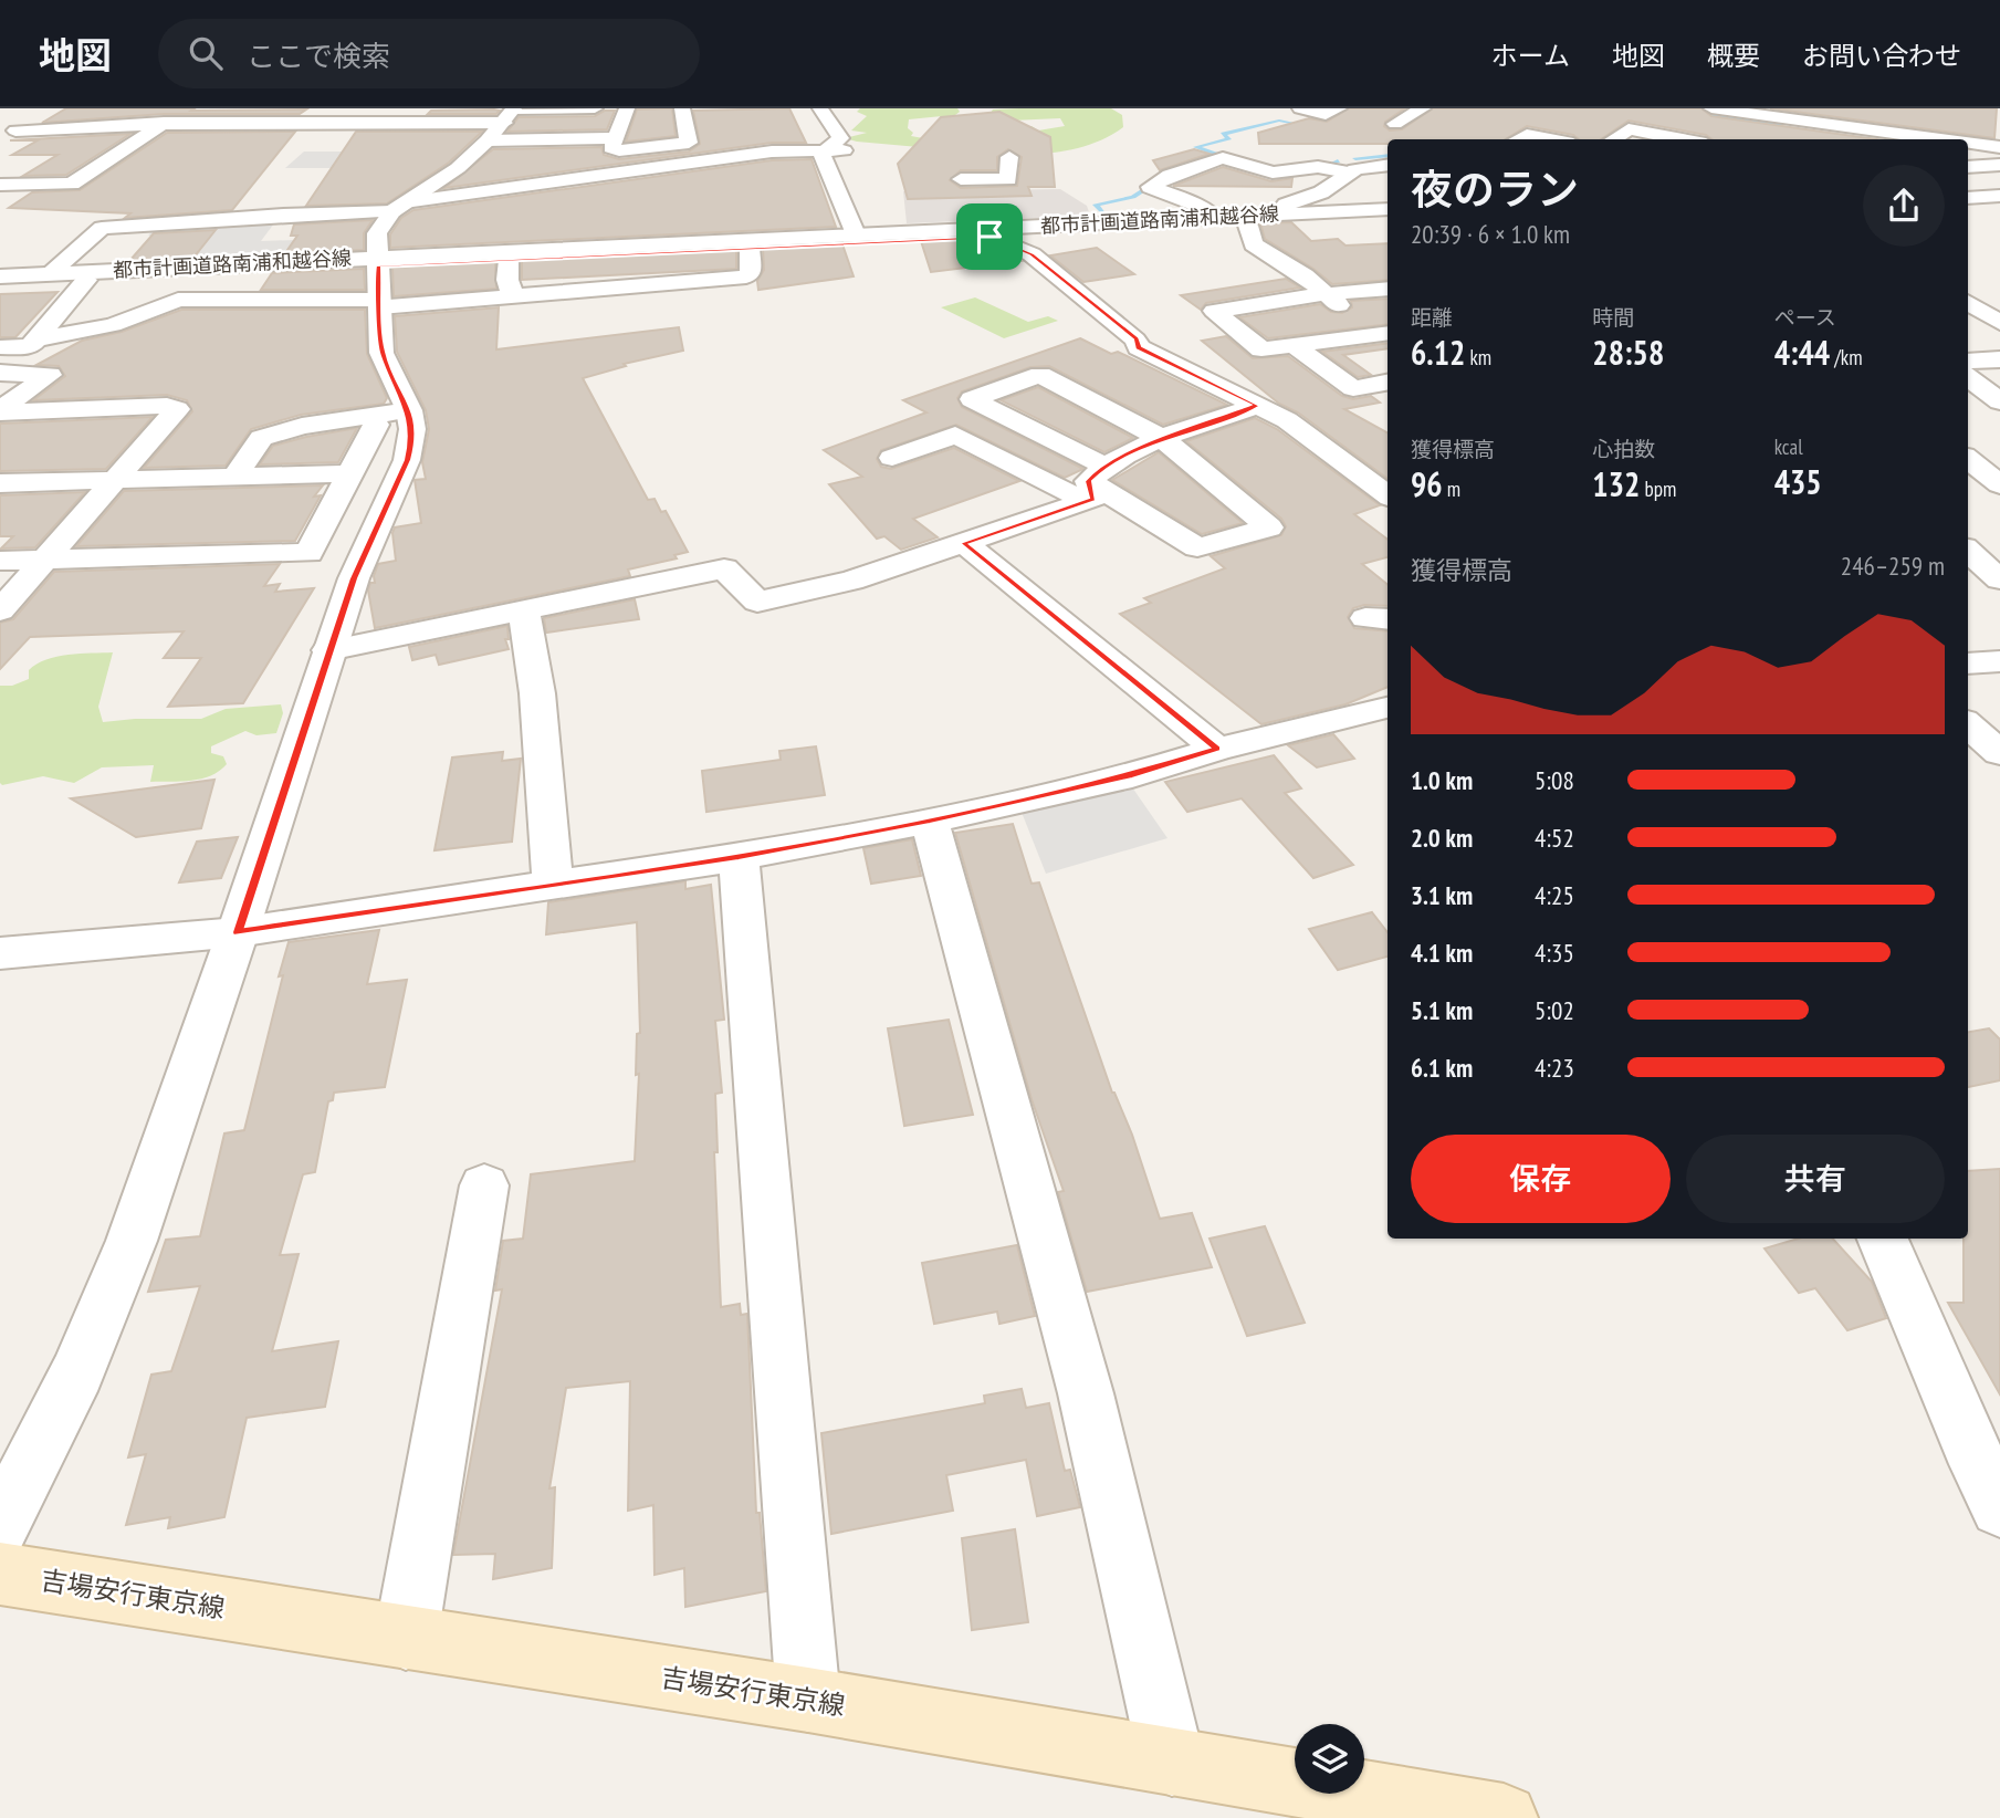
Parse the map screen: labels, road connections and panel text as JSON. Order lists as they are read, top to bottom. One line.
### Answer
{"streets":{"main road":["吉場安行東京線"],"street":["都市計画道路南浦和越谷線"]},"page":{"header":"地図","search":"ここで検索","nav":["ホーム","地図","概要","お問い合わせ"],"heading":["夜のラン","20:39 · 6 × 1.0 km"],"stats":[["距離","6.12 km"],["時間","28:58"],["ペース","4:44 /km"],["獲得標高","96 m"],["心拍数","132 bpm"],["kcal","435"]],"chart":["獲得標高","246–259 m"],"list":[{"name":"1.0 km","note":"5:08"},{"name":"2.0 km","note":"4:52"},{"name":"3.1 km","note":"4:25"},{"name":"4.1 km","note":"4:35"},{"name":"5.1 km","note":"5:02"},{"name":"6.1 km","note":"4:23"}],"buttons":["保存","共有"]}}
